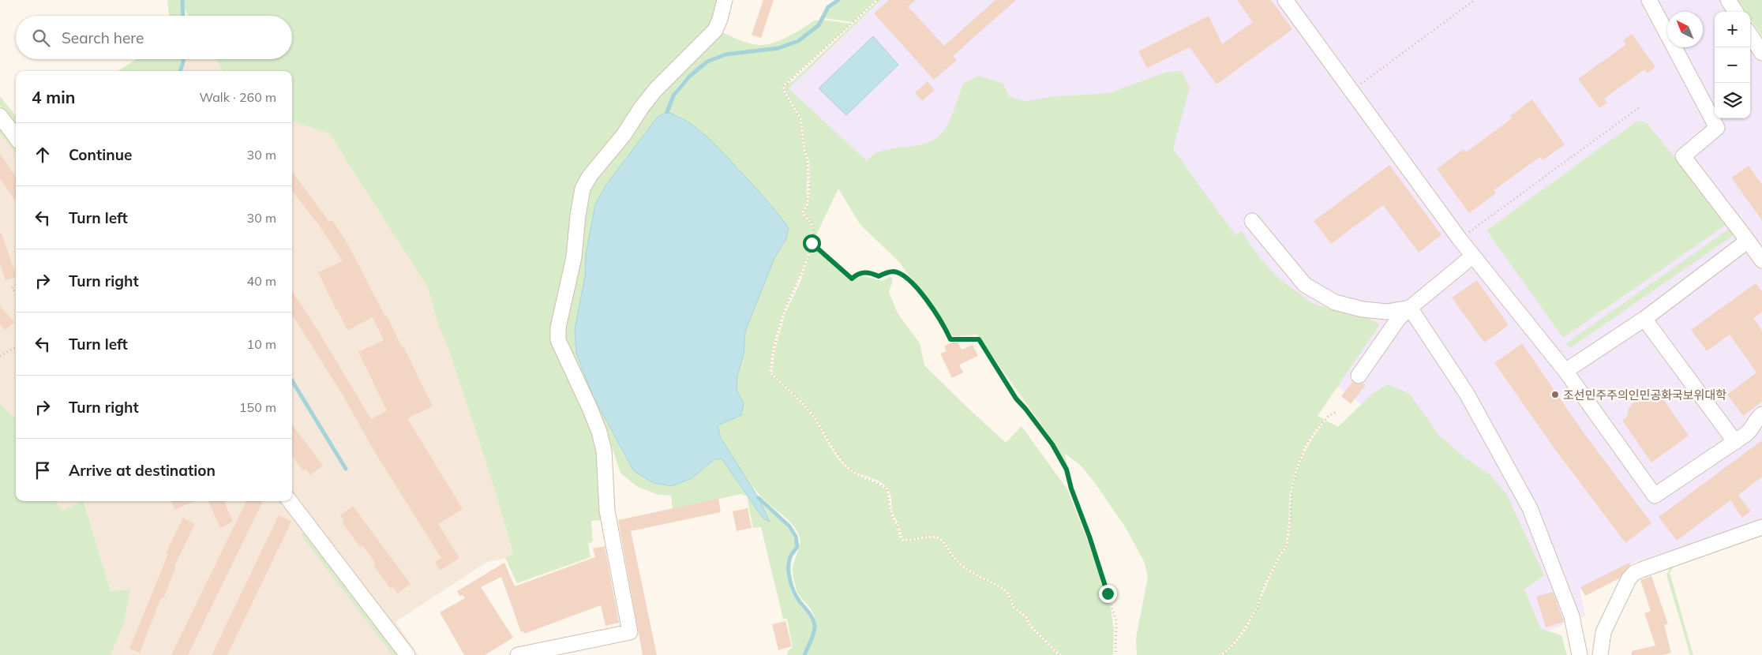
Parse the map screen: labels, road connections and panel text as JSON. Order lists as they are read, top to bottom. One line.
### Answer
{"places":["조선민주주의인민공화국보위대학"],"north":"top left","page":{"map_buttons":["+","−"],"search":"Search here","heading":["4 min","Walk · 260 m"],"list":[["Continue","30 m"],["Turn left","30 m"],["Turn right","40 m"],["Turn left","10 m"],["Turn right","150 m"],"Arrive at destination"]}}
